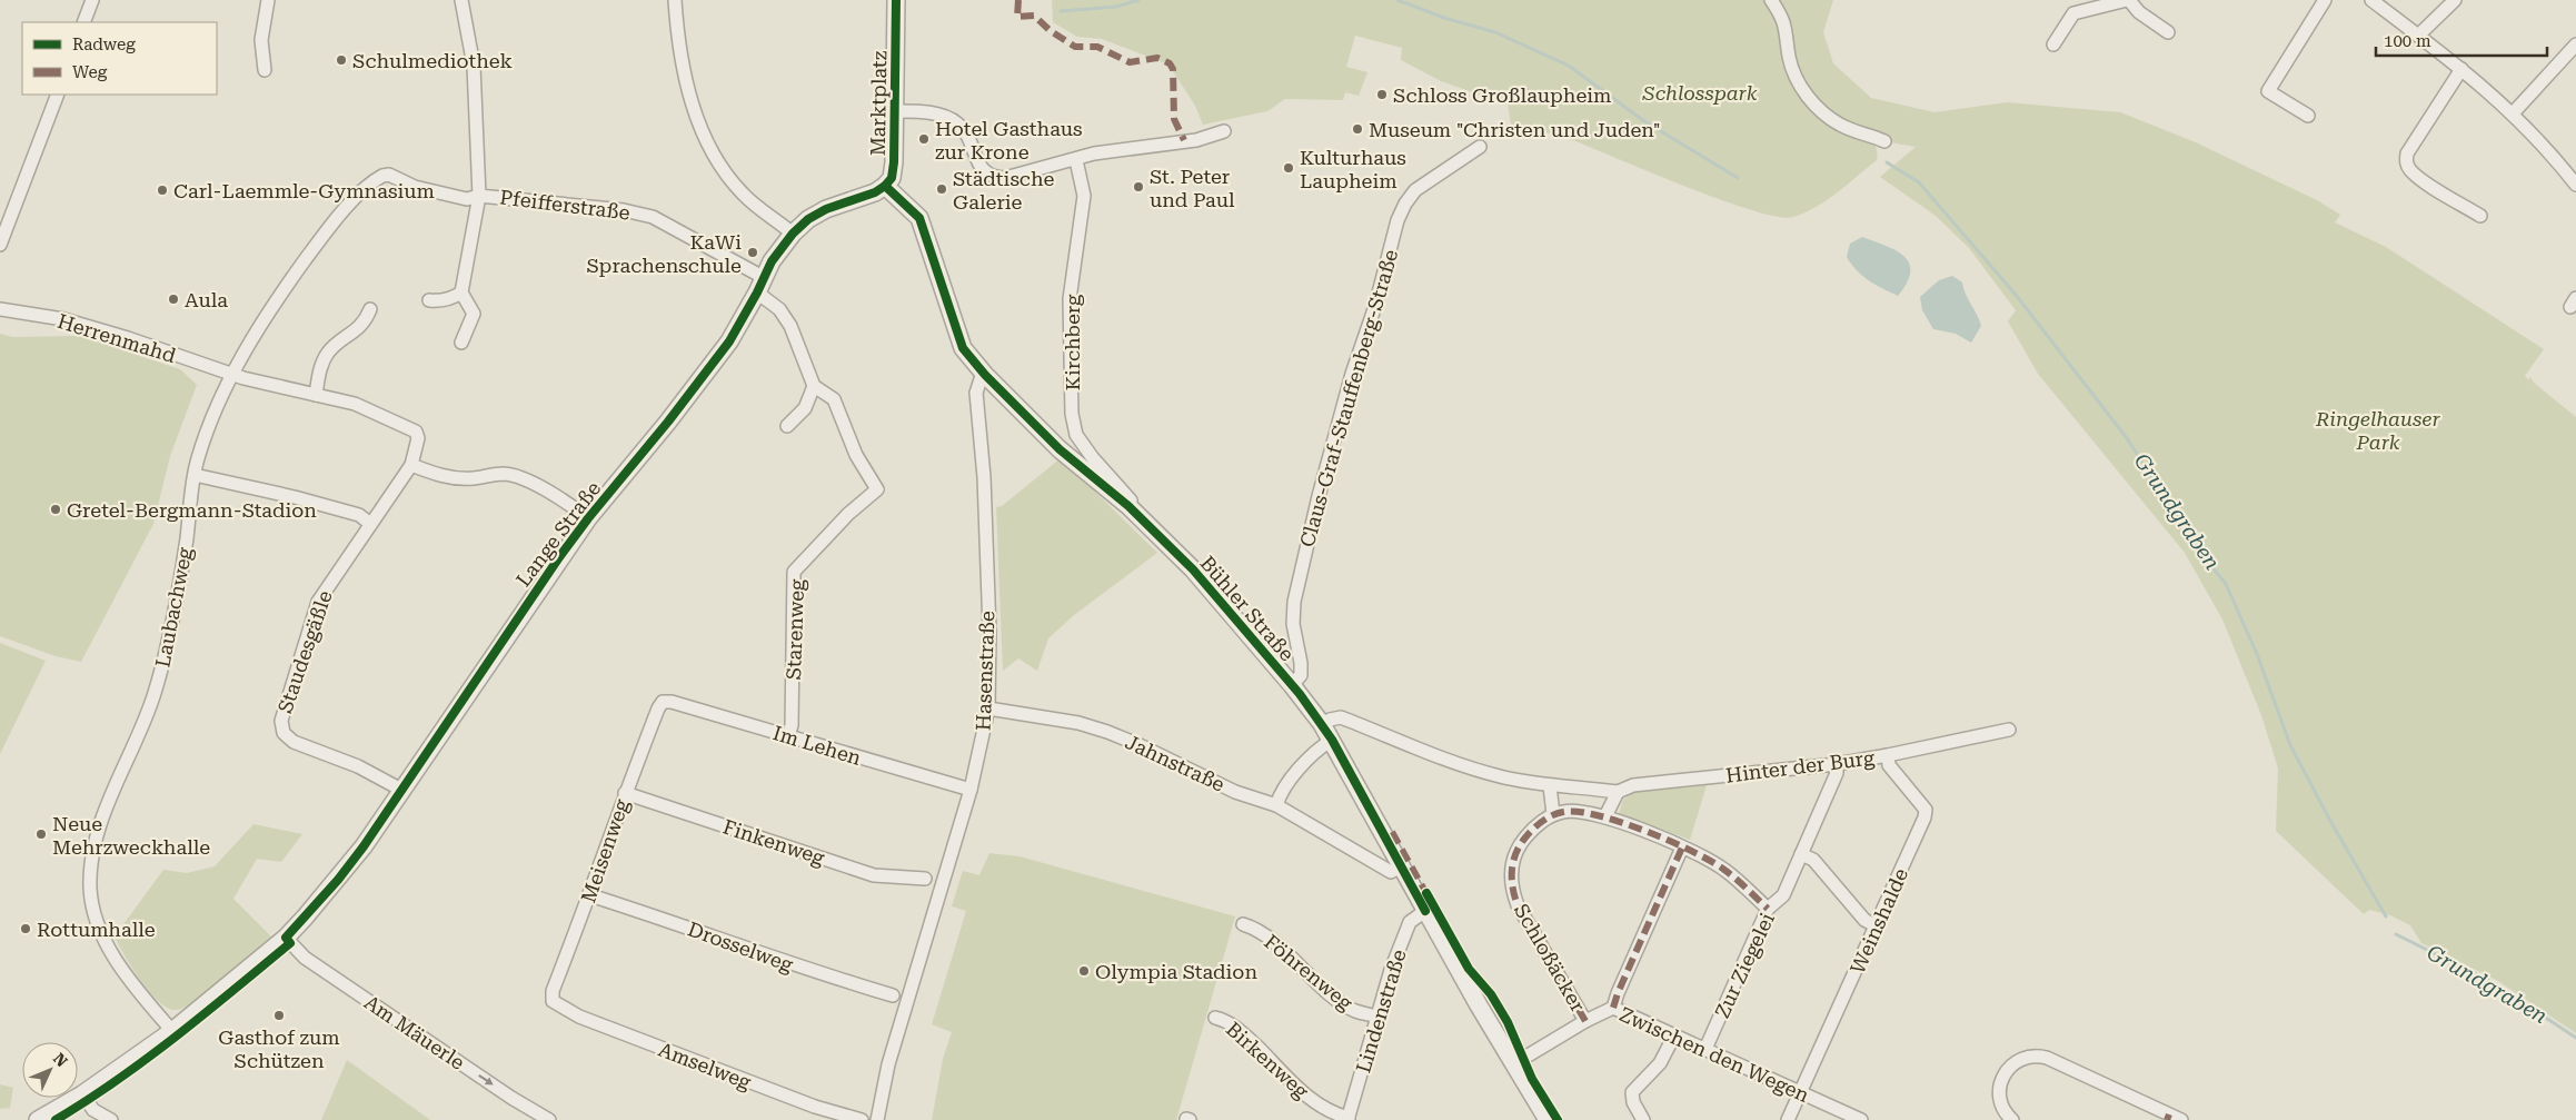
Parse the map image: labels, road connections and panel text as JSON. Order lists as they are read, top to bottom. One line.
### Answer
{"streets":{"street":["Marktplatz","Pfeifferstraße","Herrenmahd","Kirchberg","Claus-Graf-Stauffenberg-Straße","Lange Straße","Laubachweg","Bühler Straße","Starenweg","Staudesgäßle","Hasenstraße","Im Lehen","Jahnstraße","Hinter der Burg","Finkenweg","Meisenweg","Weinshalde","Drosselweg","Schloßäcker","Zur Ziegelei","Föhrenweg","Lindenstraße","Am Mäuerle","Zwischen den Wegen","Birkenweg","Amselweg"]},"crossings":[["Marktplatz","Lange Straße"],["Pfeifferstraße","Lange Straße"],["Pfeifferstraße","Laubachweg"],["Pfeifferstraße","Starenweg"],["Herrenmahd","Laubachweg"],["Herrenmahd","Staudesgäßle"],["Kirchberg","Bühler Straße"],["Claus-Graf-Stauffenberg-Straße","Bühler Straße"],["Lange Straße","Laubachweg"],["Lange Straße","Staudesgäßle"],["Lange Straße","Am Mäuerle"],["Bühler Straße","Hasenstraße"],["Bühler Straße","Jahnstraße"],["Bühler Straße","Lindenstraße"],["Bühler Straße","Zwischen den Wegen"],["Starenweg","Im Lehen"],["Hasenstraße","Im Lehen"],["Hasenstraße","Jahnstraße"],["Im Lehen","Meisenweg"],["Hinter der Burg","Weinshalde"],["Hinter der Burg","Zur Ziegelei"],["Finkenweg","Meisenweg"],["Meisenweg","Drosselweg"],["Meisenweg","Amselweg"],["Weinshalde","Zwischen den Wegen"],["Schloßäcker","Zwischen den Wegen"],["Zur Ziegelei","Zwischen den Wegen"],["Föhrenweg","Lindenstraße"],["Lindenstraße","Birkenweg"]],"one_way":["Am Mäuerle"],"water":["Grundgraben"],"parks":["Schlosspark","Ringelhauser Park"],"places":["Schulmediothek","Schloss Großlaupheim","Museum \"Christen und Juden\"","Hotel Gasthaus zur Krone","Kulturhaus Laupheim","St. Peter und Paul","Städtische Galerie","Carl-Laemmle-Gymnasium","KaWi Sprachenschule","Aula","Gretel-Bergmann-Stadion","Neue Mehrzweckhalle","Rottumhalle","Olympia Stadion","Gasthof zum Schützen"],"legend":["Radweg","Weg"],"scale_bar":"100 m","north":"top right"}
